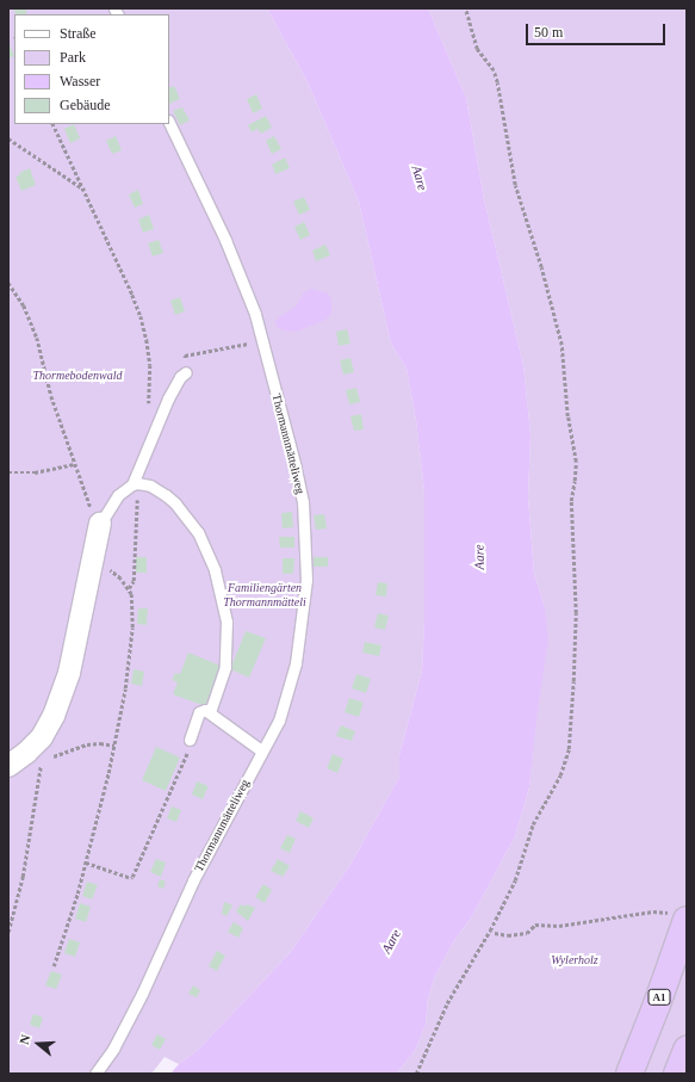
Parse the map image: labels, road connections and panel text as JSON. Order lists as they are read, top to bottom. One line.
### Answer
{"streets":{"highway":["A1"],"lane":["Thormannmätteliweg"]},"water":["Aare"],"parks":["Thormebodenwald","Familiengärten Thormannmätteli","Wylerholz"],"legend":["Straße","Park","Wasser","Gebäude"],"scale_bar":"50 m","north":"left"}
